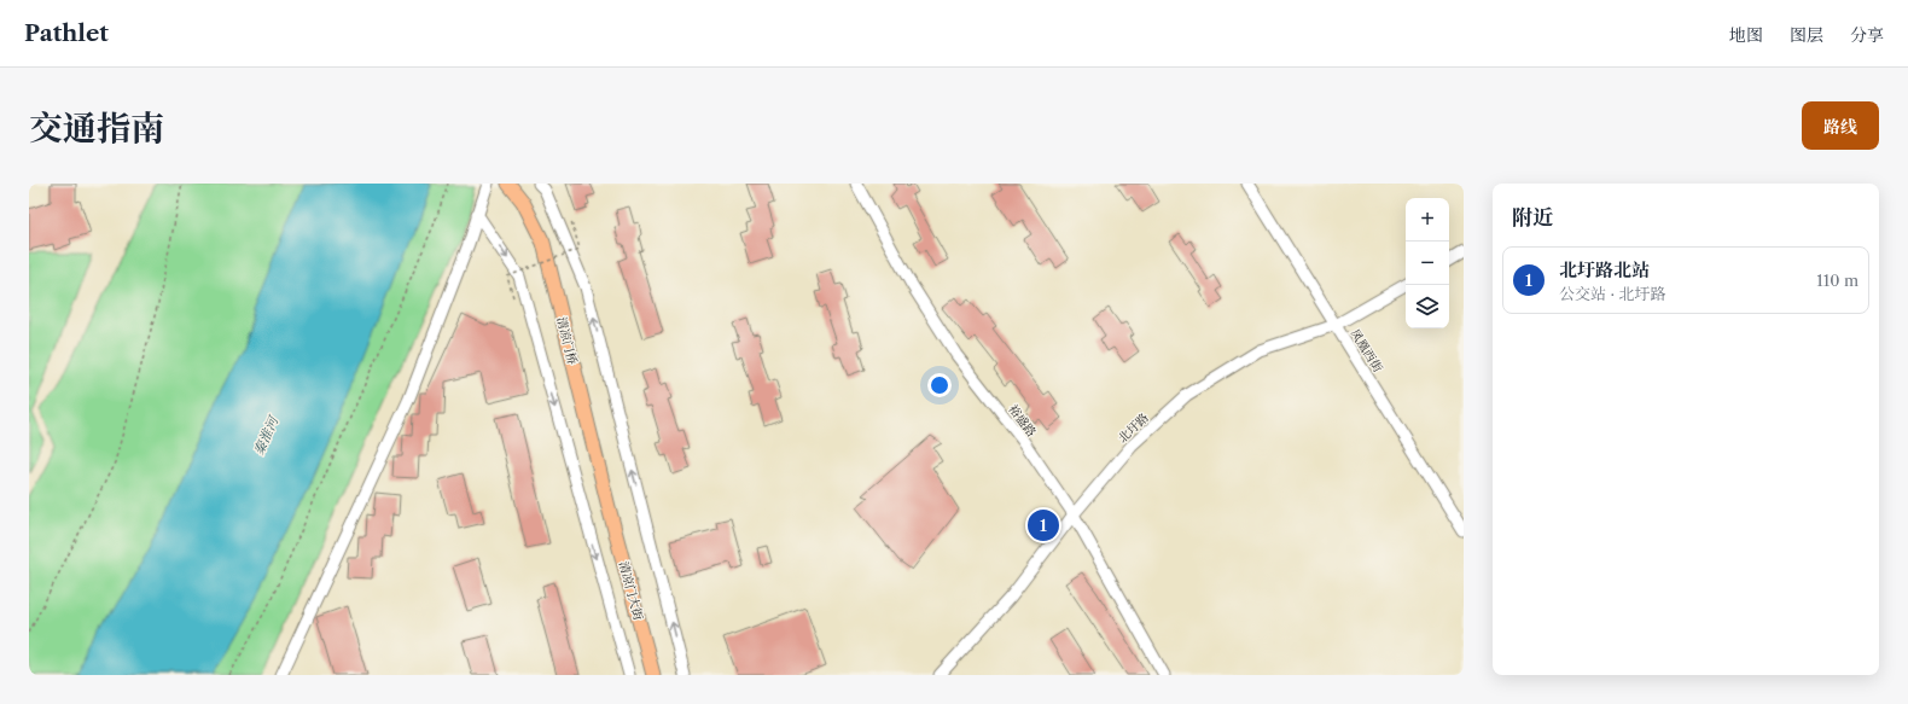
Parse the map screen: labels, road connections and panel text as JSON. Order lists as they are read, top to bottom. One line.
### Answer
{"streets":{"main road":["清凉门桥","清凉门大街"],"street":["凤凰西街","裕盛路","北圩路"]},"crossings":[["清凉门桥","清凉门大街"],["凤凰西街","北圩路"],["裕盛路","北圩路"]],"water":["秦淮河"],"page":{"header":"Pathlet","nav":["地图","图层","分享"],"title":"交通指南","buttons":"路线","heading":"附近","map_buttons":["+","−"],"list":[{"mark":"1","name":"北圩路北站","note":"公交站 · 北圩路","value":"110 m"}],"pins":"1"}}
